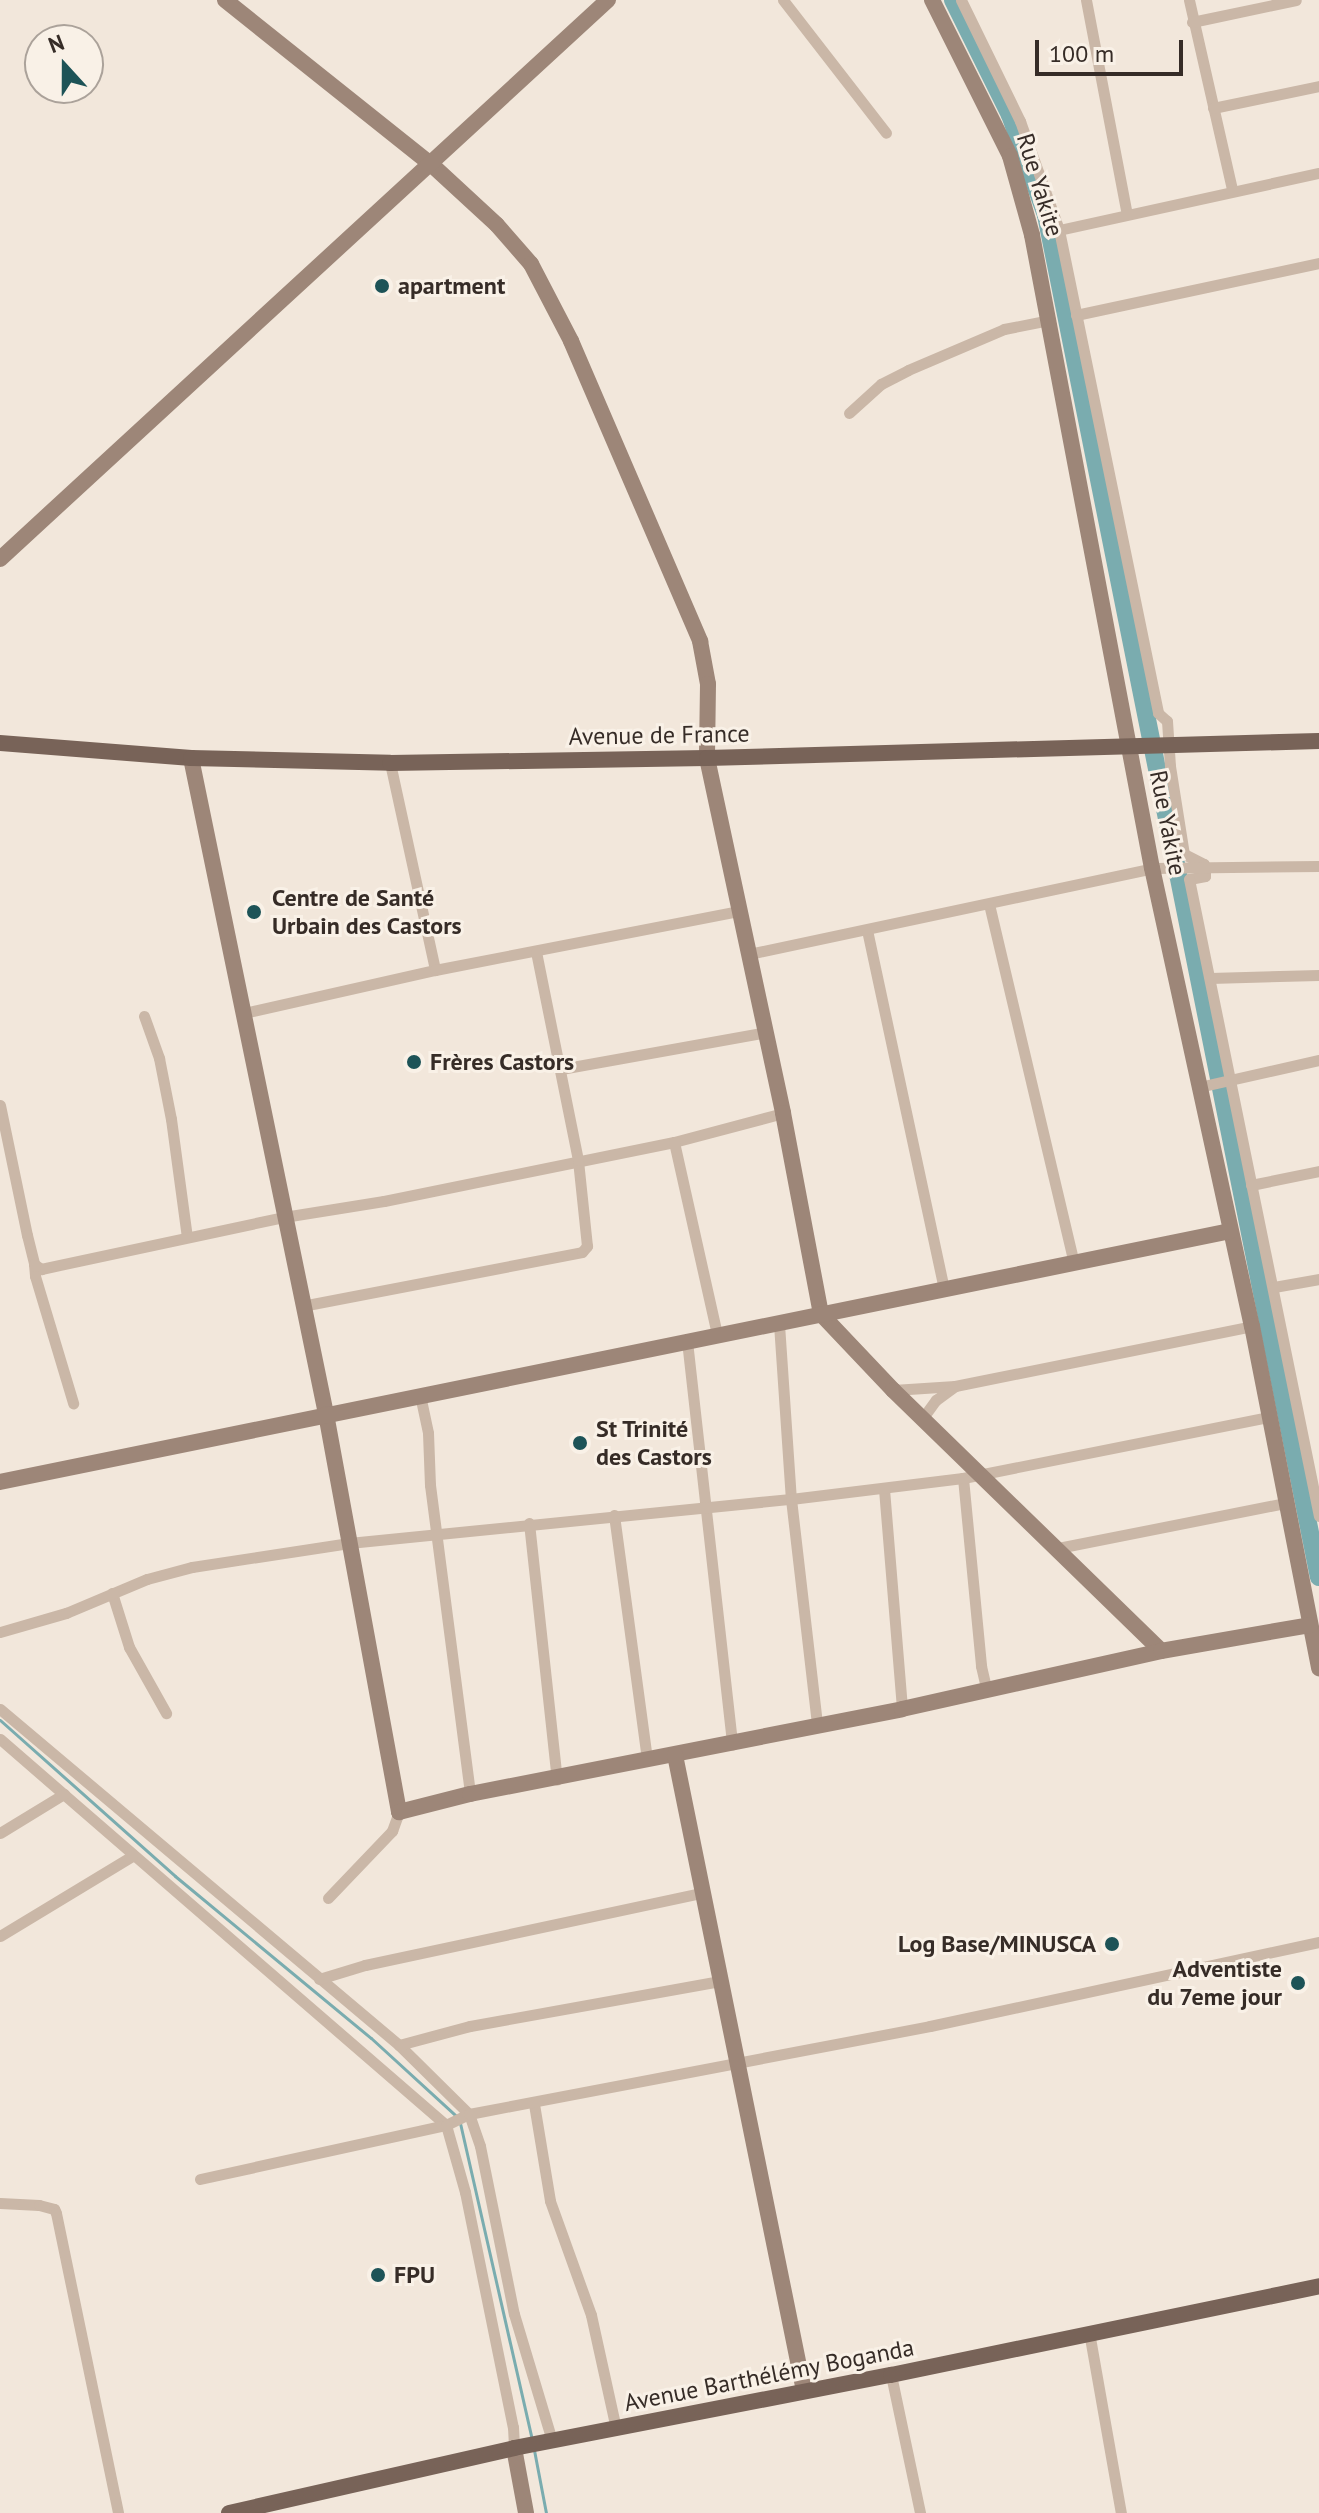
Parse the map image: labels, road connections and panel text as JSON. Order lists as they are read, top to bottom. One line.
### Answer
{"streets":{"main road":["Avenue de France","Avenue Barthélémy Boganda"],"street":["Rue Yakite"]},"crossings":[["Rue Yakite","Avenue de France"]],"places":["apartment","Centre de Santé Urbain des Castors","Frères Castors","St Trinité des Castors","Log Base/MINUSCA","Adventiste du 7eme jour","FPU"],"scale_bar":"100 m","north":"top"}
